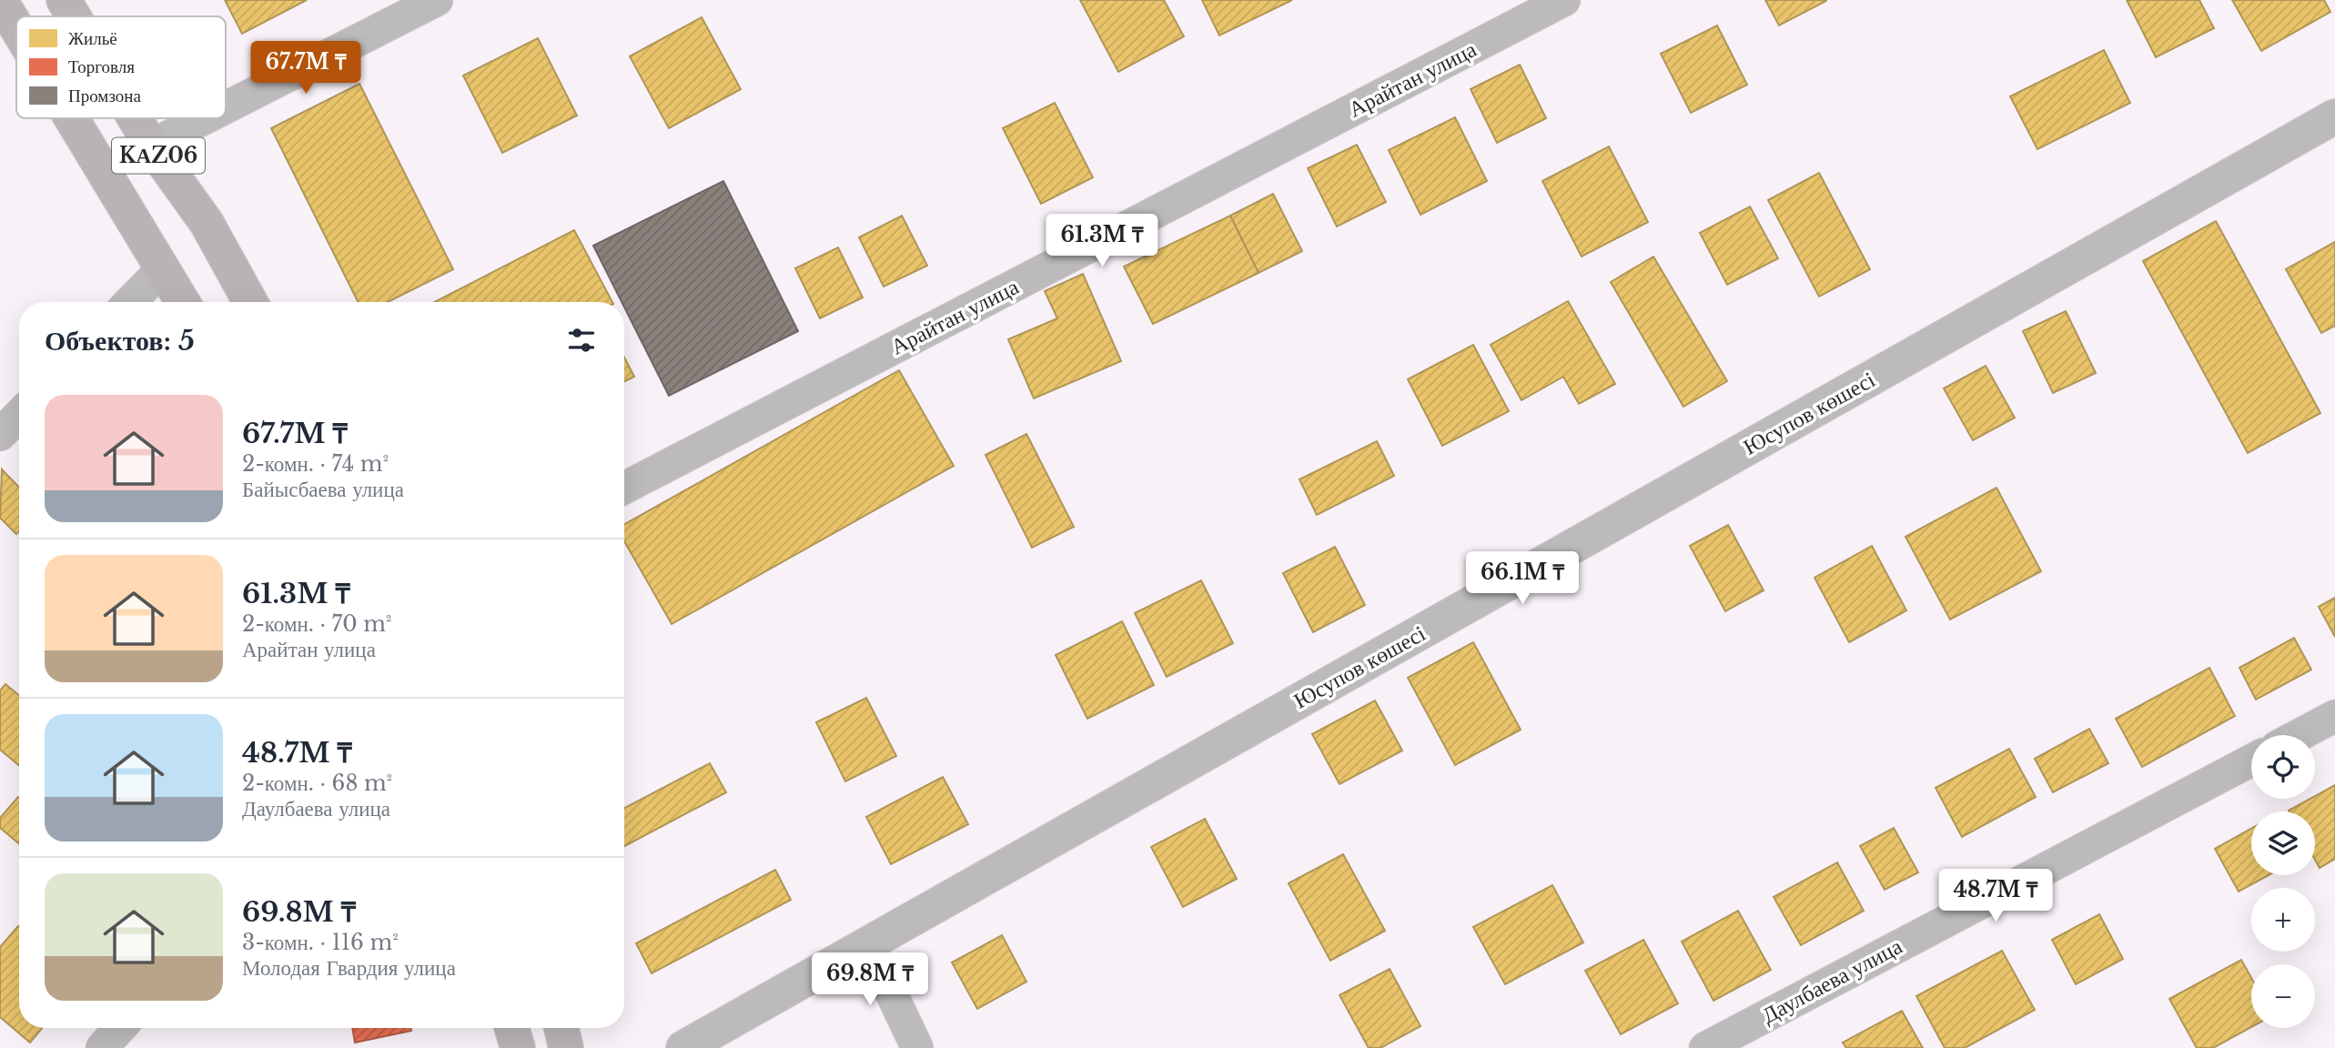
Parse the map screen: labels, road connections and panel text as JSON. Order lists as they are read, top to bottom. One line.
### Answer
{"streets":{"highway":["KАZ06"],"street":["Арайтан улица","Юсупов көшесі","Даулбаева улица"]},"legend":["Жильё","Торговля","Промзона"],"page":{"price":["67.7M ₸","61.3M ₸","66.1M ₸","48.7M ₸","69.8M ₸"],"heading":"Объектов: 5","list":[{"name":"67.7M ₸","note":"2-комн. · 74 m² · Байысбаева улица"},{"name":"61.3M ₸","note":"2-комн. · 70 m² · Арайтан улица"},{"name":"48.7M ₸","note":"2-комн. · 68 m² · Даулбаева улица"},{"name":"69.8M ₸","note":"3-комн. · 116 m² · Молодая Гвардия улица"}],"map_buttons":["+","−"]}}
